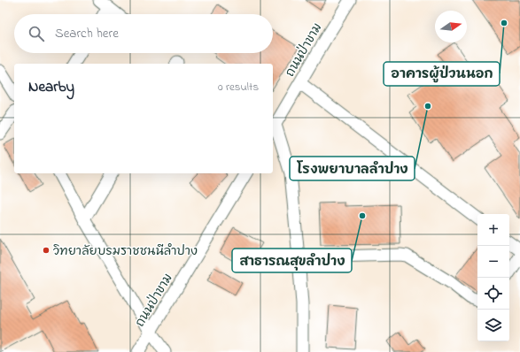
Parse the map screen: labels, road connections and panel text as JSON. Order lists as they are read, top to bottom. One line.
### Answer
{"streets":{"street":["ถนนป่าขาม"]},"places":["อาคารผู้ป่วนนอก","โรงพยาบาลลำปาง","สาธารณสุขลำปาง","วิทยาลัยบรมราชชนนีลำปาง"],"north":"right","page":{"search":"Search here","heading":["Nearby","0 results"],"map_buttons":["+","−"]}}
